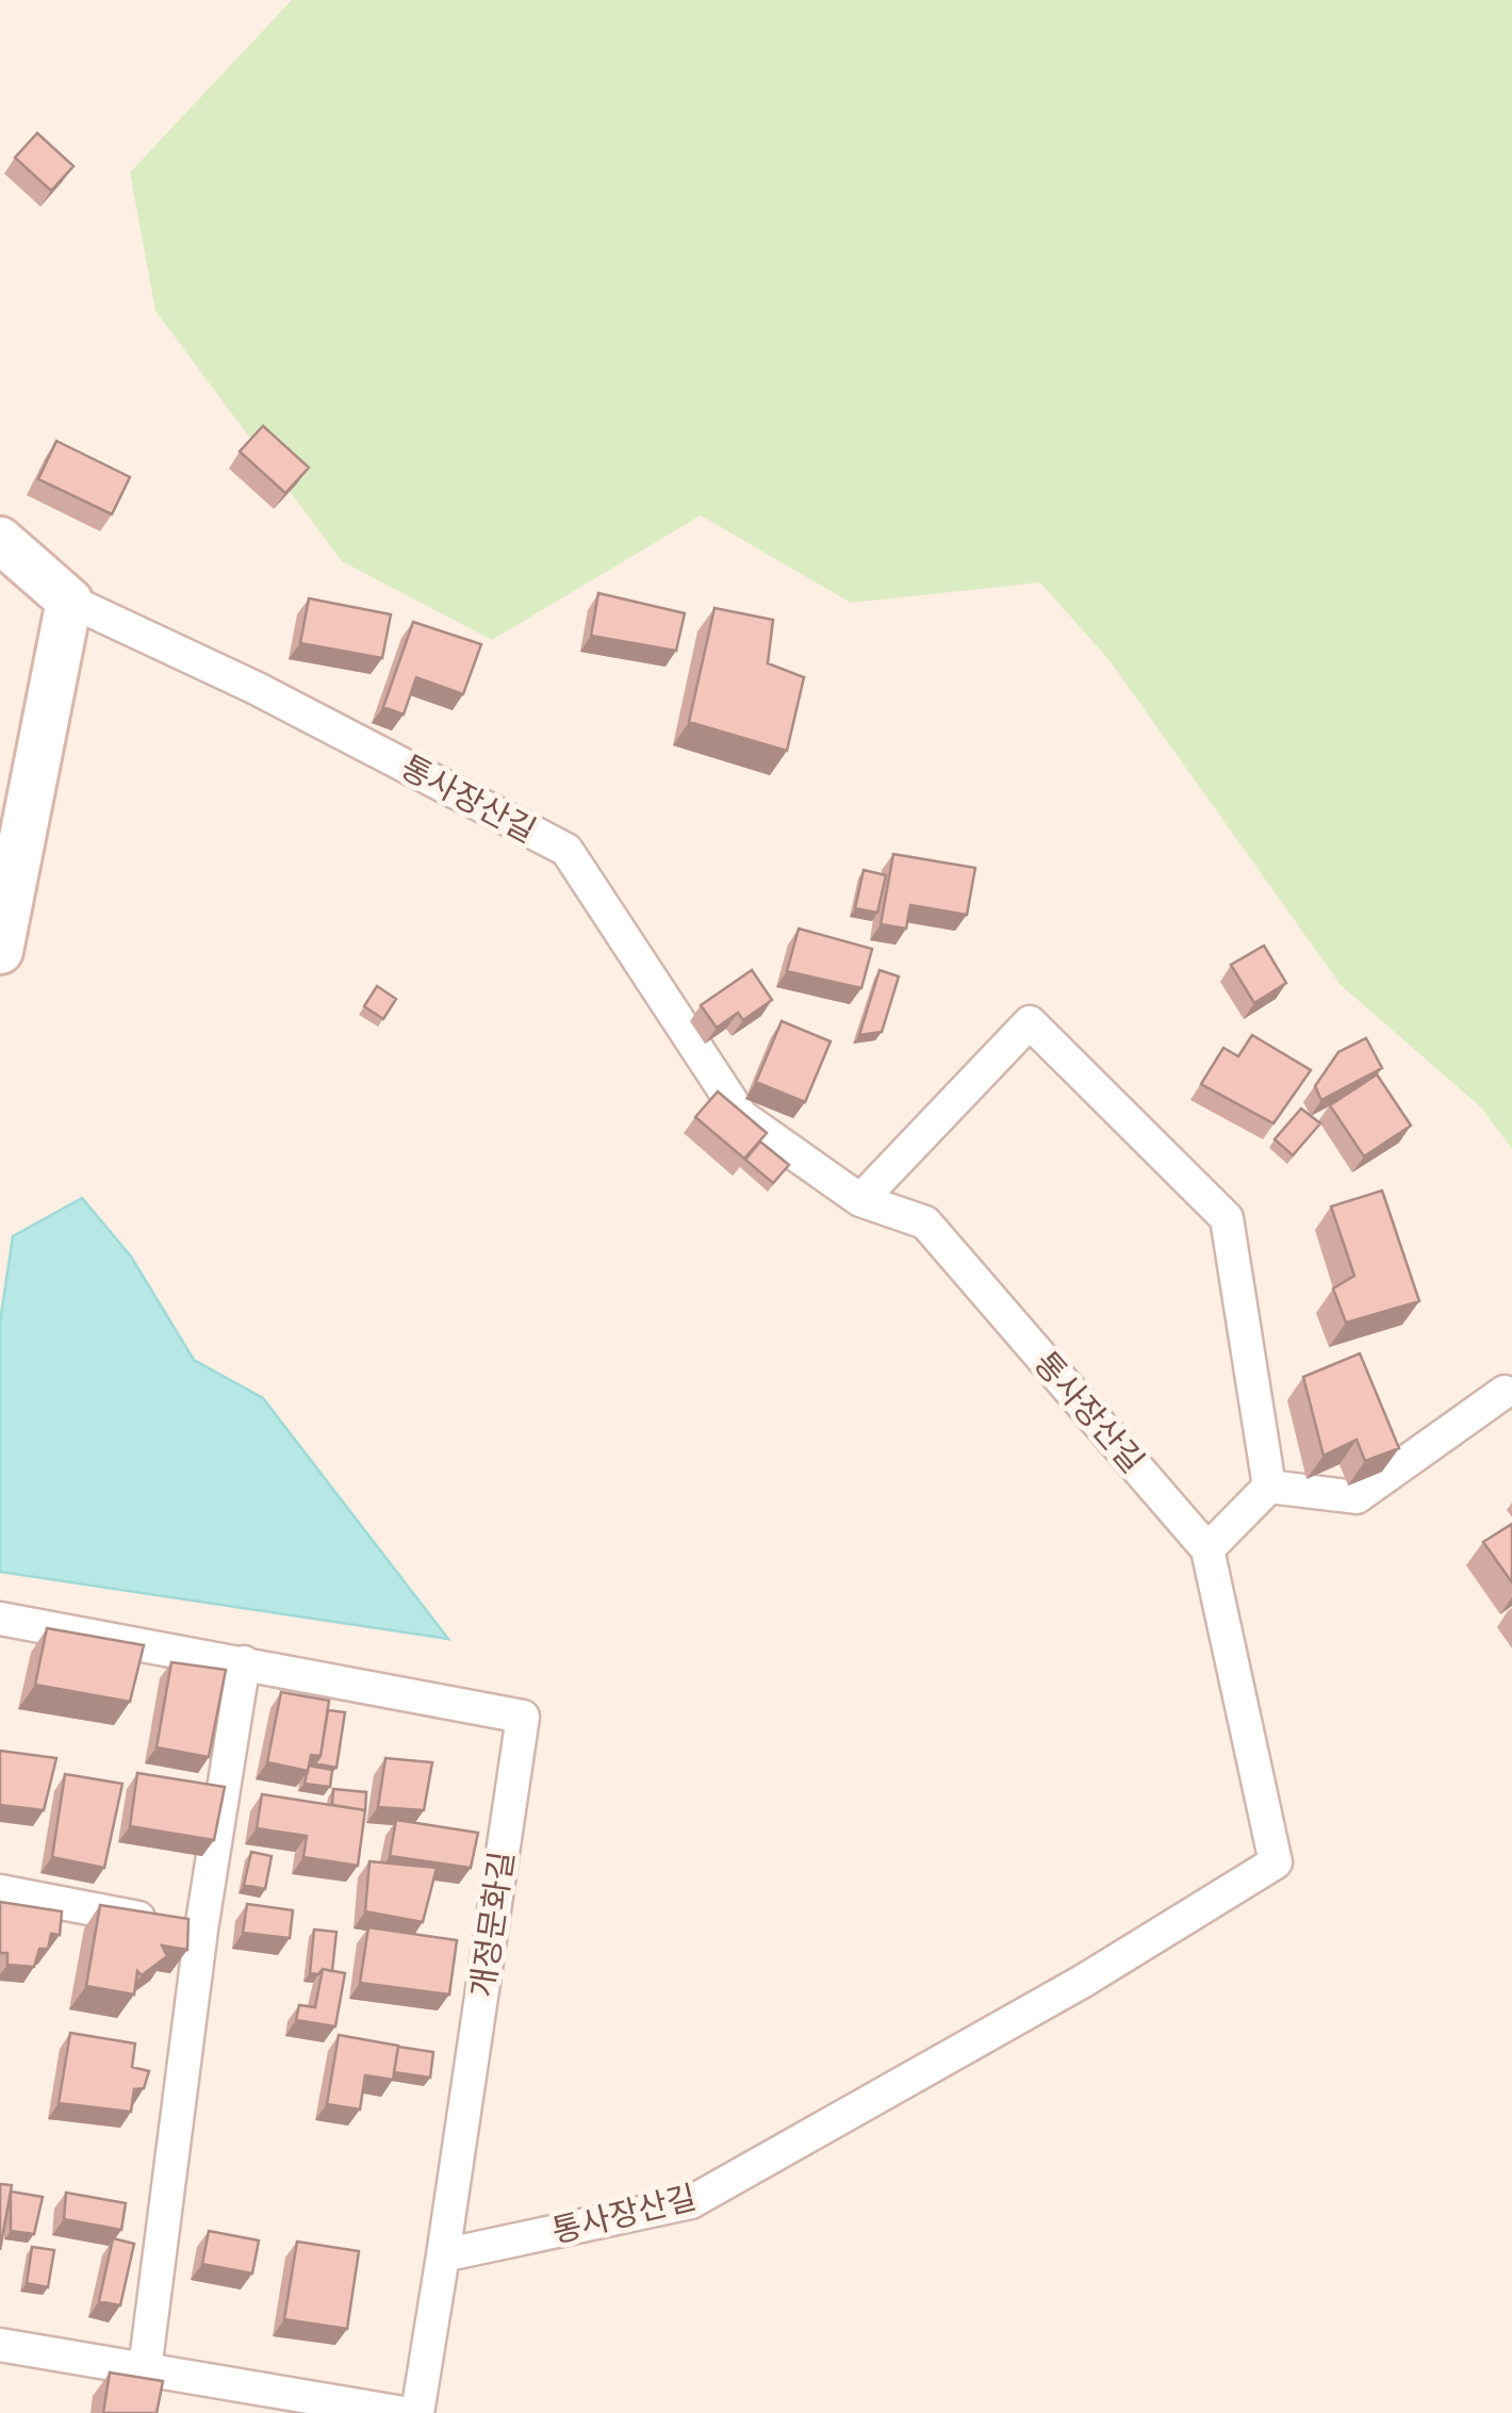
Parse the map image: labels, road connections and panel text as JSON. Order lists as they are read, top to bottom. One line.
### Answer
{"streets":{"street":["통사장산길","개정문화길"]},"crossings":[["통사장산길","개정문화길"]]}
